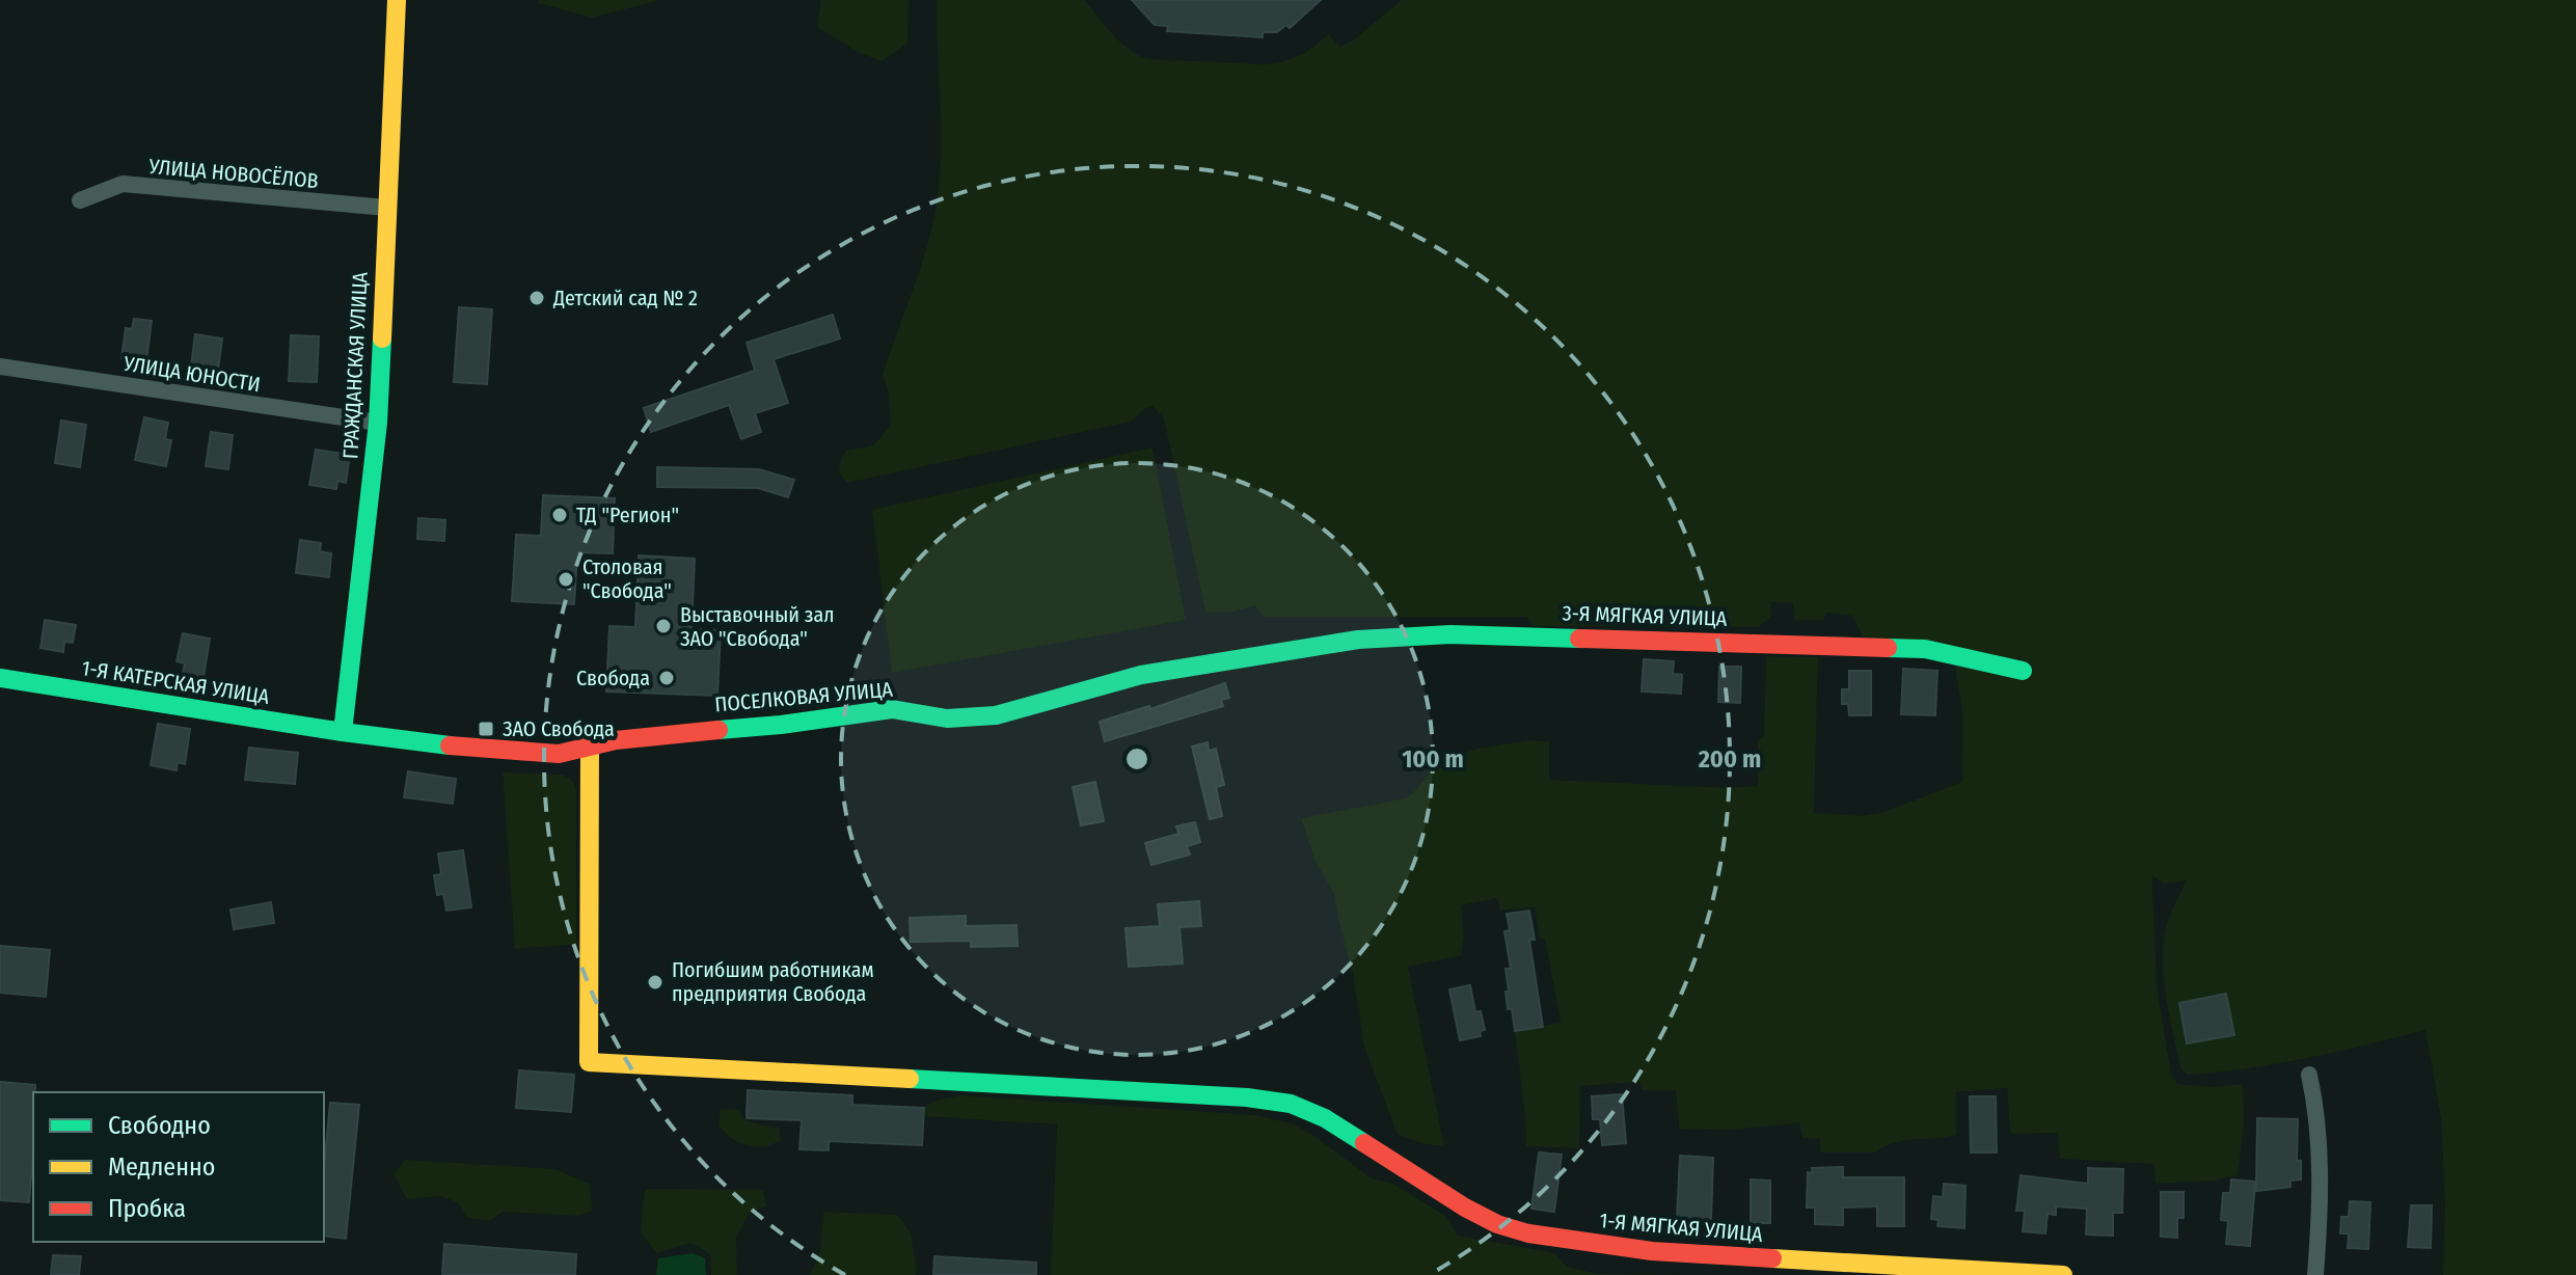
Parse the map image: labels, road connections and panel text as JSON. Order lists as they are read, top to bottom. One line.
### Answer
{"streets":{"street":["УЛИЦА НОВОСЁЛОВ","ГРАЖДАНСКАЯ УЛИЦА","УЛИЦА ЮНОСТИ","3-Я МЯГКАЯ УЛИЦА","1-Я КАТЕРСКАЯ УЛИЦА","ПОСЕЛКОВАЯ УЛИЦА","1-Я МЯГКАЯ УЛИЦА"]},"crossings":[["УЛИЦА НОВОСЁЛОВ","ГРАЖДАНСКАЯ УЛИЦА"],["ГРАЖДАНСКАЯ УЛИЦА","УЛИЦА ЮНОСТИ"],["ГРАЖДАНСКАЯ УЛИЦА","1-Я КАТЕРСКАЯ УЛИЦА"],["ГРАЖДАНСКАЯ УЛИЦА","ПОСЕЛКОВАЯ УЛИЦА"],["3-Я МЯГКАЯ УЛИЦА","ПОСЕЛКОВАЯ УЛИЦА"],["1-Я КАТЕРСКАЯ УЛИЦА","ПОСЕЛКОВАЯ УЛИЦА"],["ПОСЕЛКОВАЯ УЛИЦА","1-Я МЯГКАЯ УЛИЦА"]],"places":{"other":["Детский сад № 2","ТД \"Регион\"","Столовая \"Свобода\"","Выставочный зал ЗАО \"Свобода\"","Свобода","Погибшим работникам предприятия Свобода"],"transit":["ЗАО Свобода"]},"legend":["Свободно","Медленно","Пробка"],"rings":["100 m","200 m"]}
